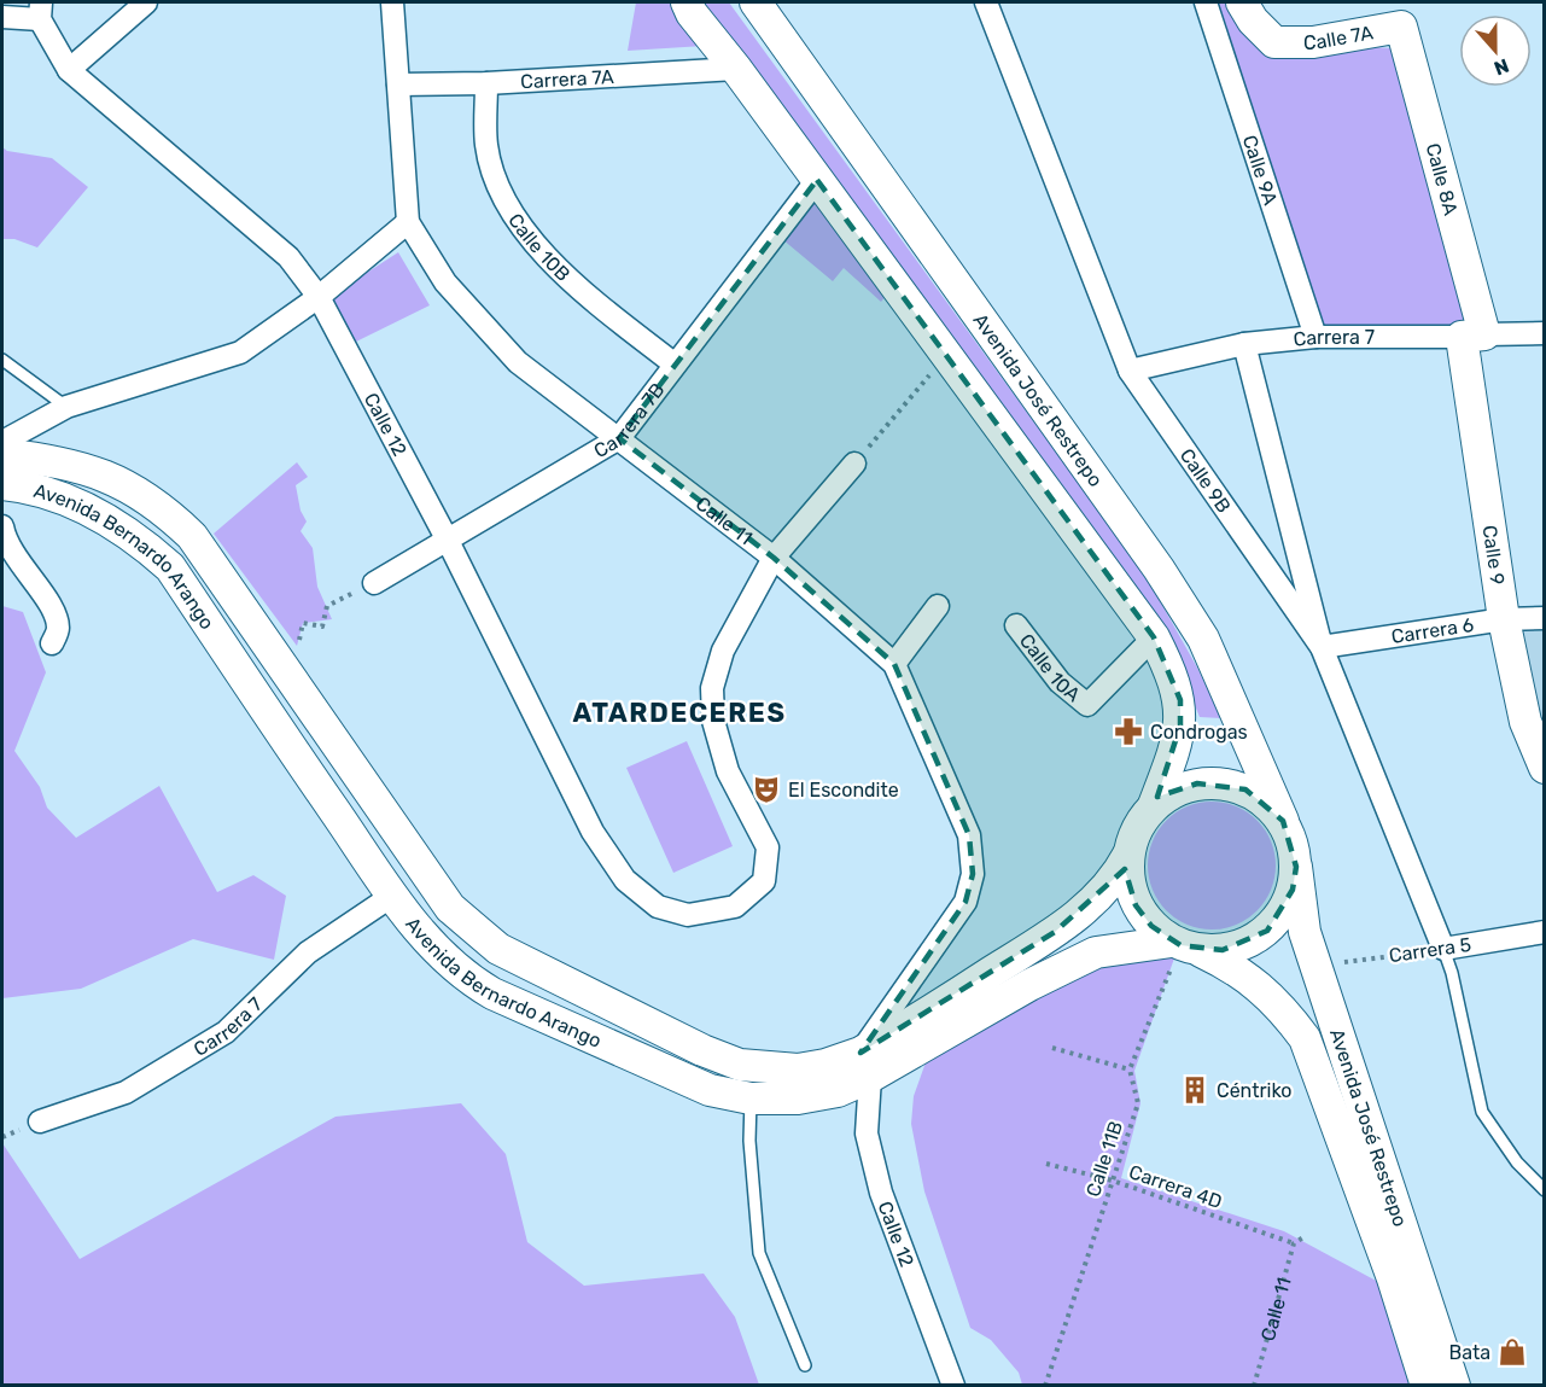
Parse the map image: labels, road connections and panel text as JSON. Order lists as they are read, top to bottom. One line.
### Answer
{"streets":{"main road":["Calle 7A","Calle 8A","Avenida José Restrepo","Calle 9","Avenida Bernardo Arango"],"street":["Carrera 7A","Calle 9A","Calle 10B","Carrera 7","Carrera 7B","Calle 12","Calle 9B","Calle 11","Carrera 6","Calle 10A","Carrera 5"],"path":["Calle 11B","Carrera 4D"]},"crossings":[["Calle 7A","Calle 8A"],["Carrera 7A","Calle 10B"],["Carrera 7A","Calle 11"],["Calle 9A","Carrera 7"],["Calle 8A","Carrera 7"],["Calle 8A","Calle 9"],["Calle 10B","Carrera 7B"],["Carrera 7","Calle 9B"],["Carrera 7","Calle 9"],["Carrera 7","Avenida Bernardo Arango"],["Avenida José Restrepo","Avenida Bernardo Arango"],["Avenida José Restrepo","Carrera 5"],["Carrera 7B","Calle 12"],["Carrera 7B","Calle 11"],["Calle 12","Calle 11"],["Calle 12","Avenida Bernardo Arango"],["Calle 9B","Carrera 6"],["Calle 9B","Carrera 5"],["Calle 11","Avenida Bernardo Arango"],["Calle 11","Carrera 4D"],["Calle 9","Carrera 6"],["Calle 11B","Carrera 4D"]],"districts":["ATARDECERES"],"places":{"pharmacy":["Condrogas"],"theatre":["El Escondite"],"building":["Céntriko"],"shop":["Bata"]},"north":"bottom"}
